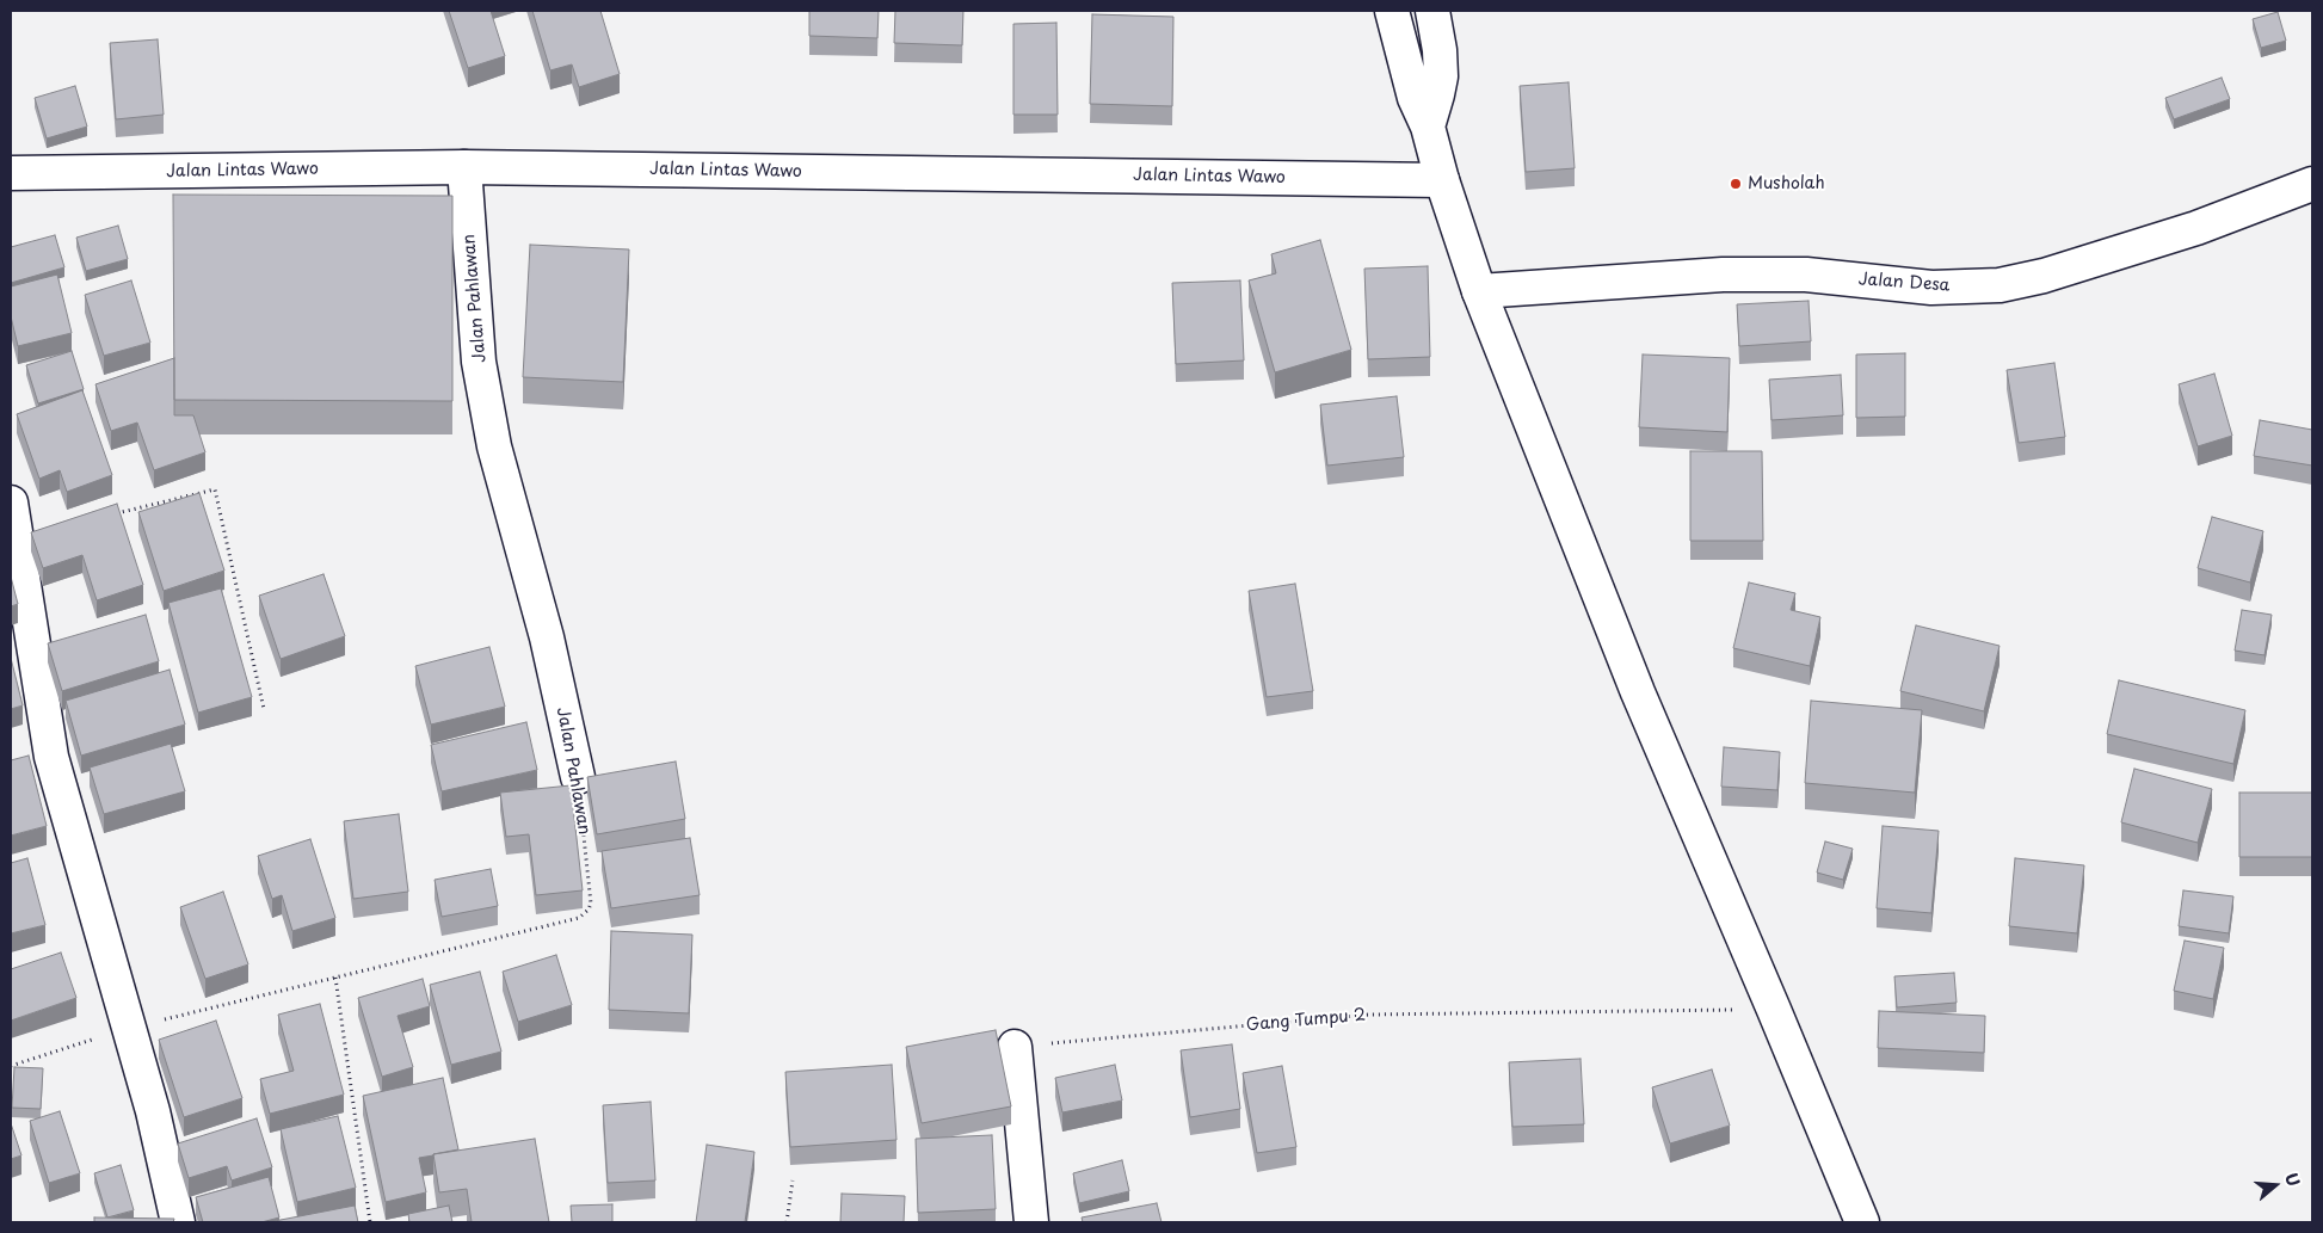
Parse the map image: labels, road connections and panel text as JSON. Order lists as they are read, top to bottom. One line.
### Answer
{"streets":{"main road":["Jalan Lintas Wawo","Jalan Desa","Jalan Pahlawan"],"path":["Gang Tumpu 2"]},"crossings":[["Jalan Lintas Wawo","Jalan Pahlawan"]],"places":["Musholah"],"north":"right"}
